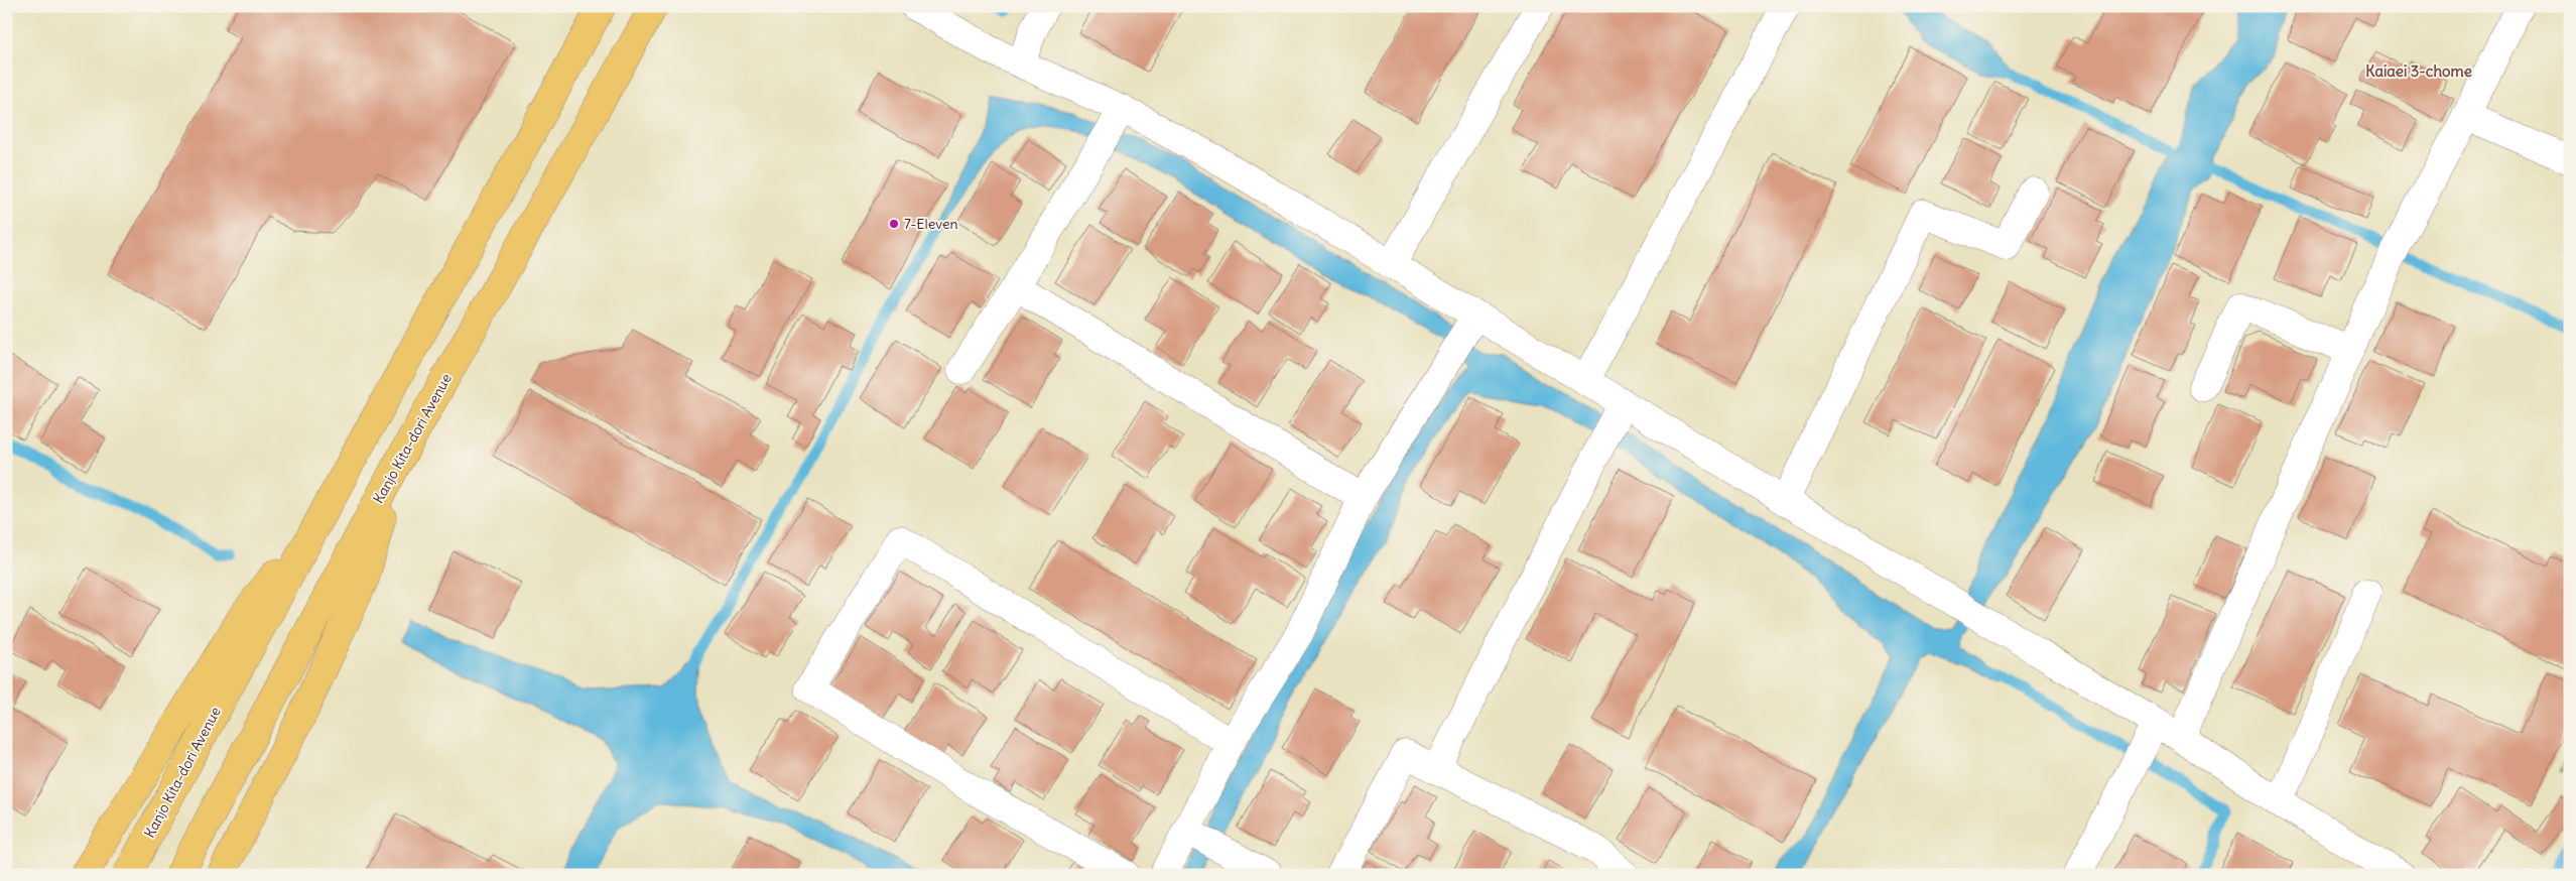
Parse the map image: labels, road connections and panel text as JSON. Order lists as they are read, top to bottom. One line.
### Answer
{"streets":{"highway":["Kanjo Kita-dori Avenue"]},"districts":["Kaiaei 3-chome"],"places":["7-Eleven"]}
